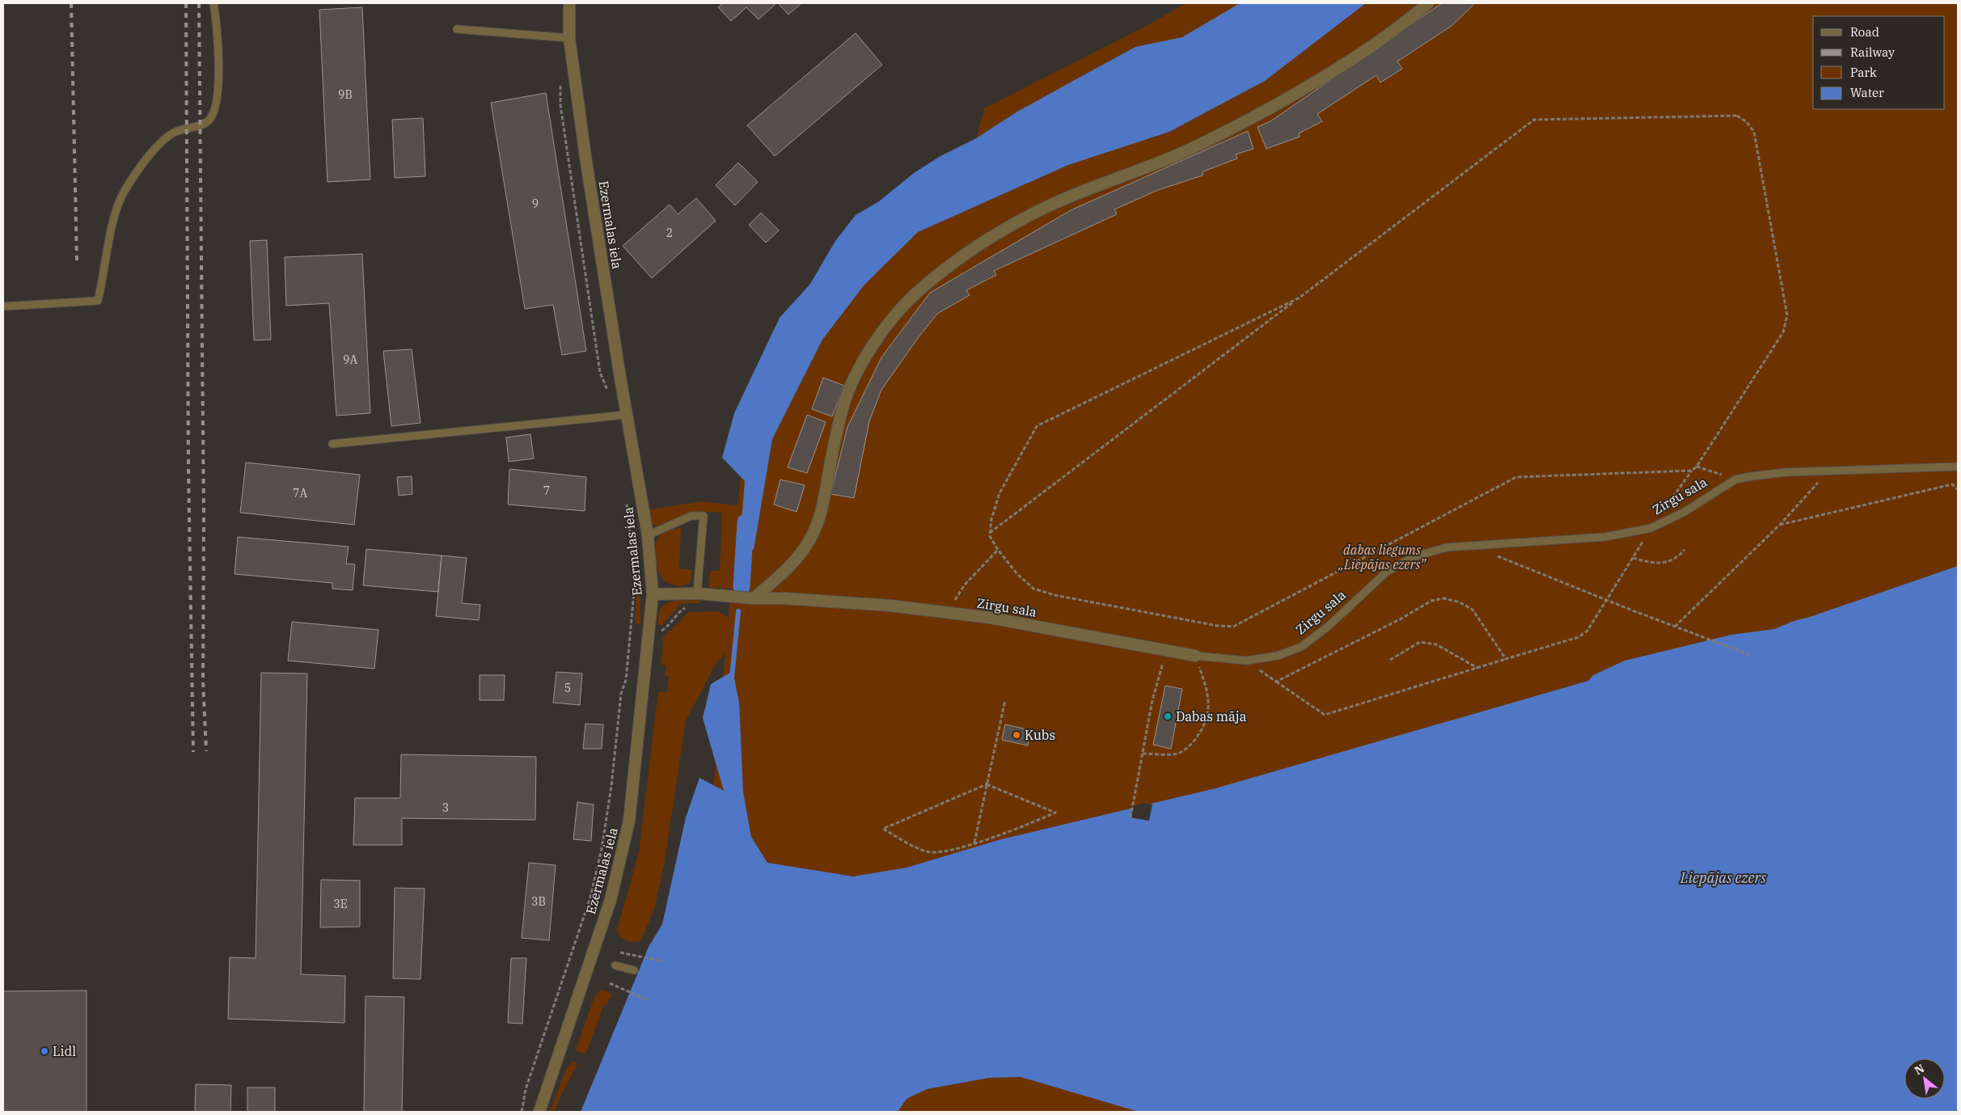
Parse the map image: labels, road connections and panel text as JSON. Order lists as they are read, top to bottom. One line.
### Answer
{"streets":{"street":["Ezermalas iela","Zirgu sala"]},"crossings":[["Ezermalas iela","Zirgu sala"]],"water":["Liepājas ezers"],"parks":["dabas liegums „Liepājas ezers”"],"places":["Dabas māja","Kubs","Lidl"],"house_numbers":["9B","9","2","9A","7","7A","5","3","3B","3E"],"legend":["Road","Railway","Park","Water"],"north":"top left"}
